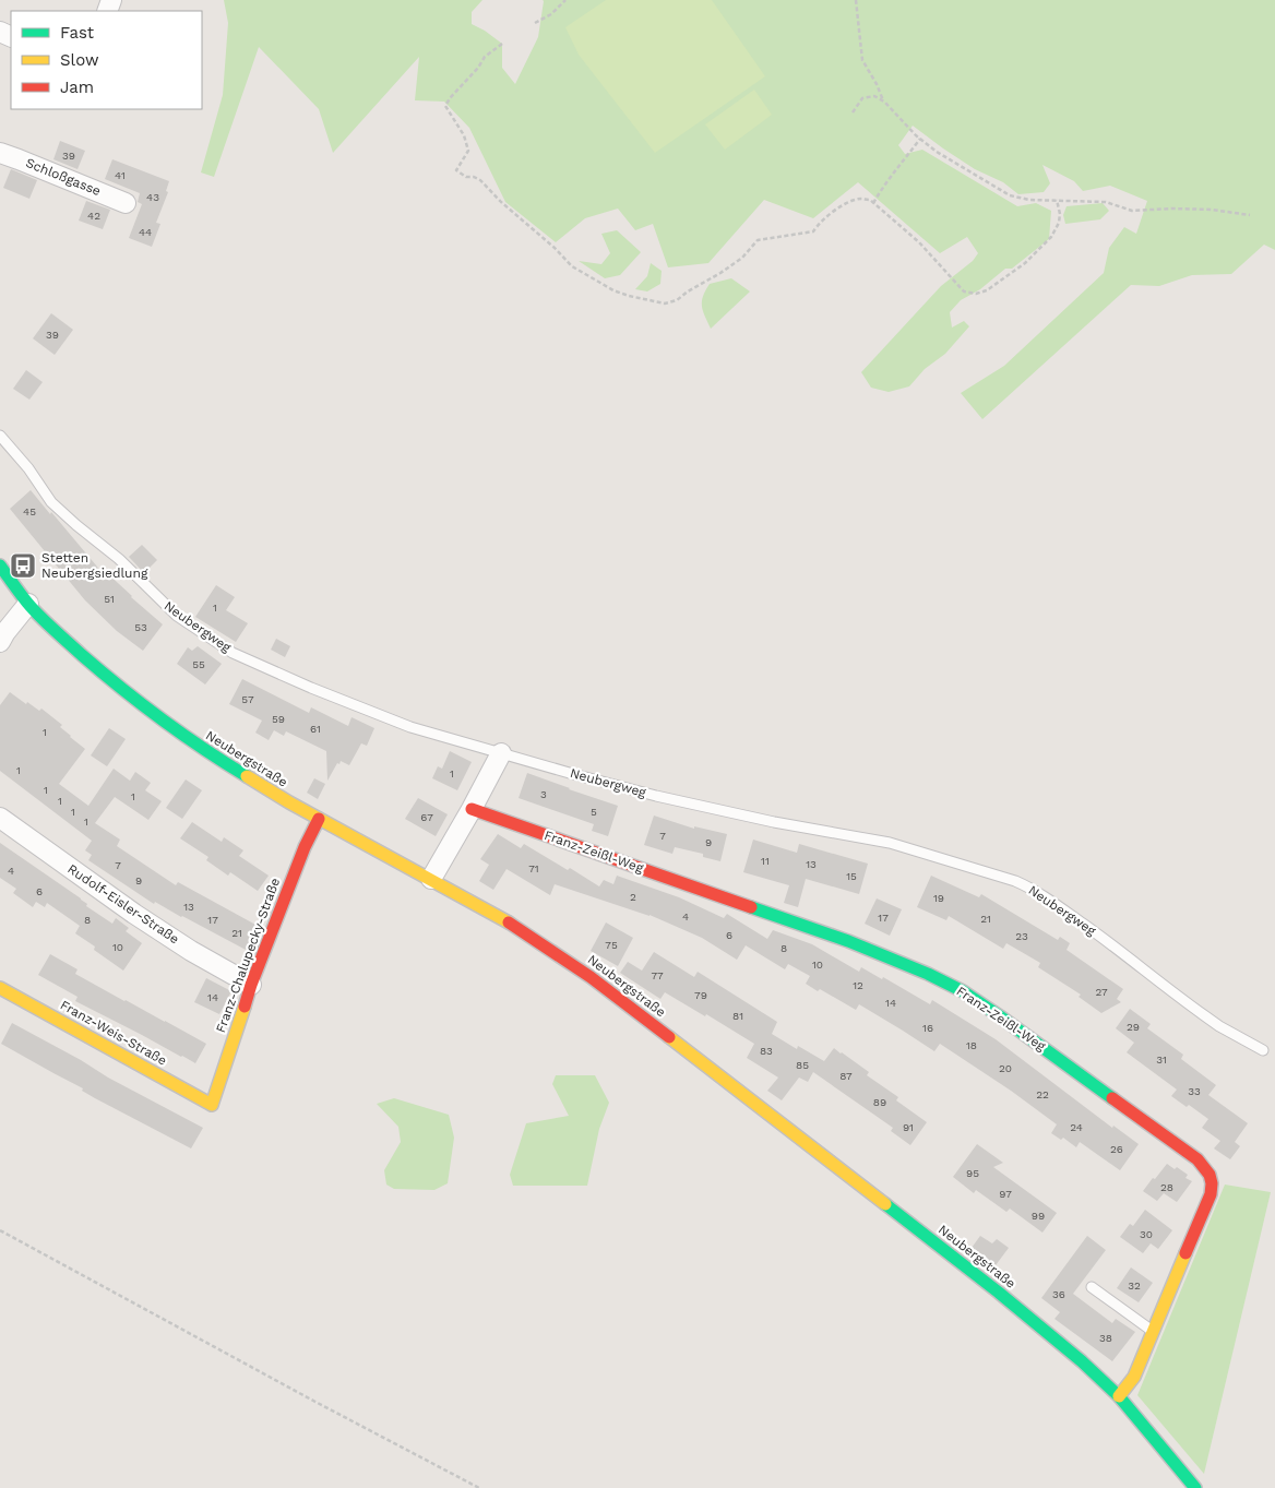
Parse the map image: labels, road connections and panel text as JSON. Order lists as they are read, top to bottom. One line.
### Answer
{"streets":{"street":["Schloßgasse","Neubergstraße","Franz-Zeißl-Weg","Rudolf-Eisler-Straße","Franz-Chalupecky-Straße","Franz-Weis-Straße"],"lane":["Neubergweg"]},"crossings":[["Neubergstraße","Franz-Zeißl-Weg"],["Neubergstraße","Franz-Chalupecky-Straße"],["Rudolf-Eisler-Straße","Franz-Chalupecky-Straße"],["Franz-Chalupecky-Straße","Franz-Weis-Straße"]],"places":{"bus stop":["Stetten Neubergsiedlung"]},"house_numbers":["39","41","43","42","44","39","45","51","1","53","55","57","59","61","1","1","1","1","3","1","1","1","5","67","1","7","9","11","13","7","71","4","15","9","6","2","19","13","4","17","21","8","17","21","6","23","75","10","8","10","77","12","27","79","14","14","81","29","16","18","83","31","85","20","87","33","22","89","91","24","26","95","28","97","99","30","32","36","38"],"legend":["Fast","Slow","Jam"]}
